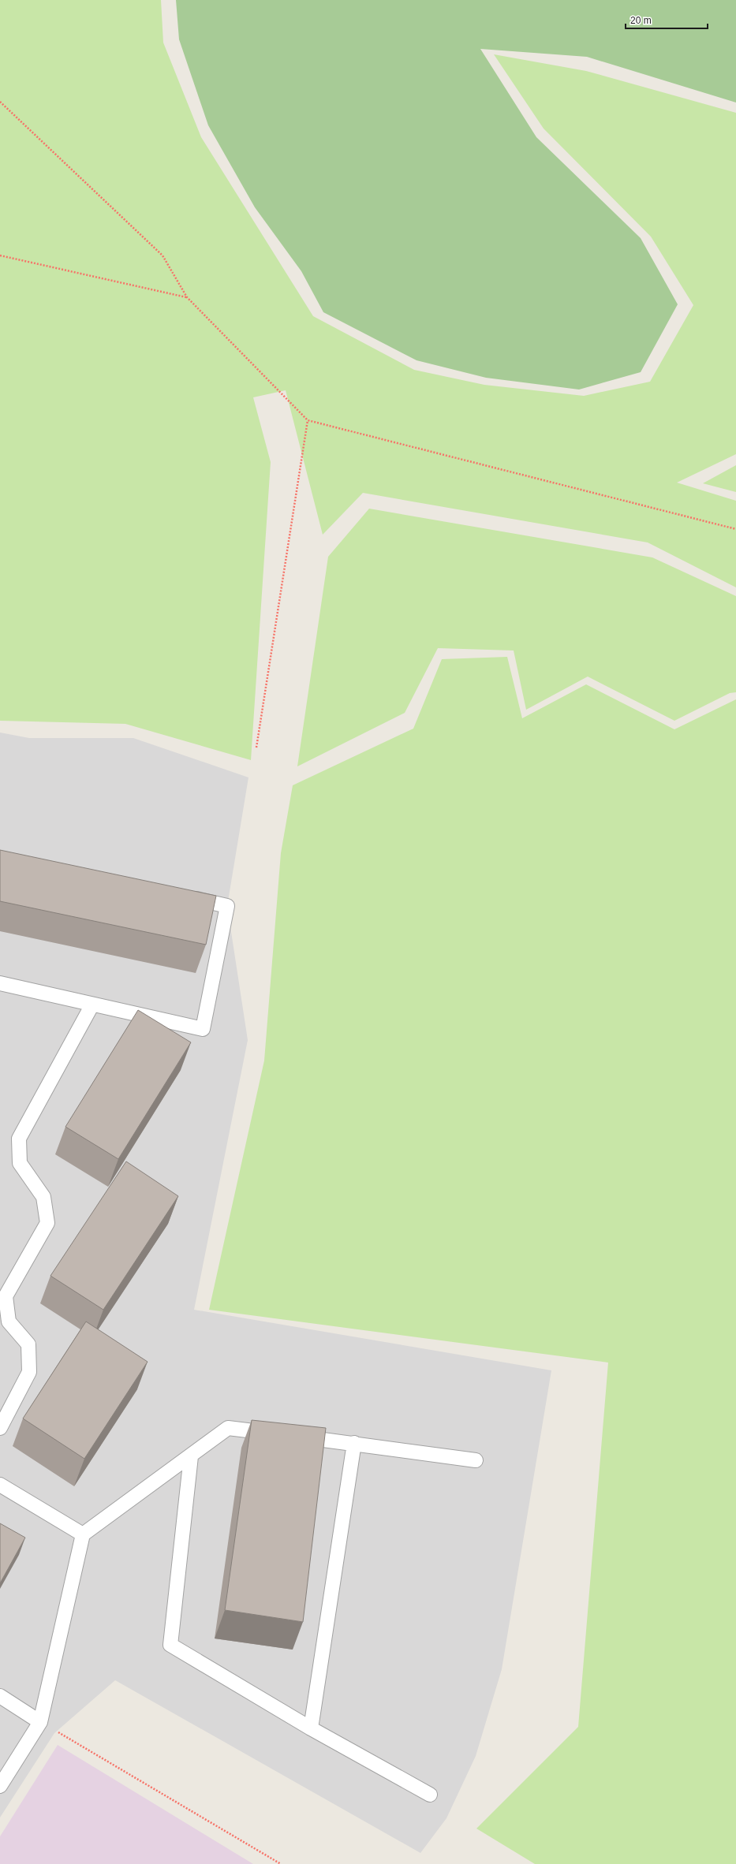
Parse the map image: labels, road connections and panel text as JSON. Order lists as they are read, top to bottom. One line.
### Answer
{"scale_bar":"20 m"}
